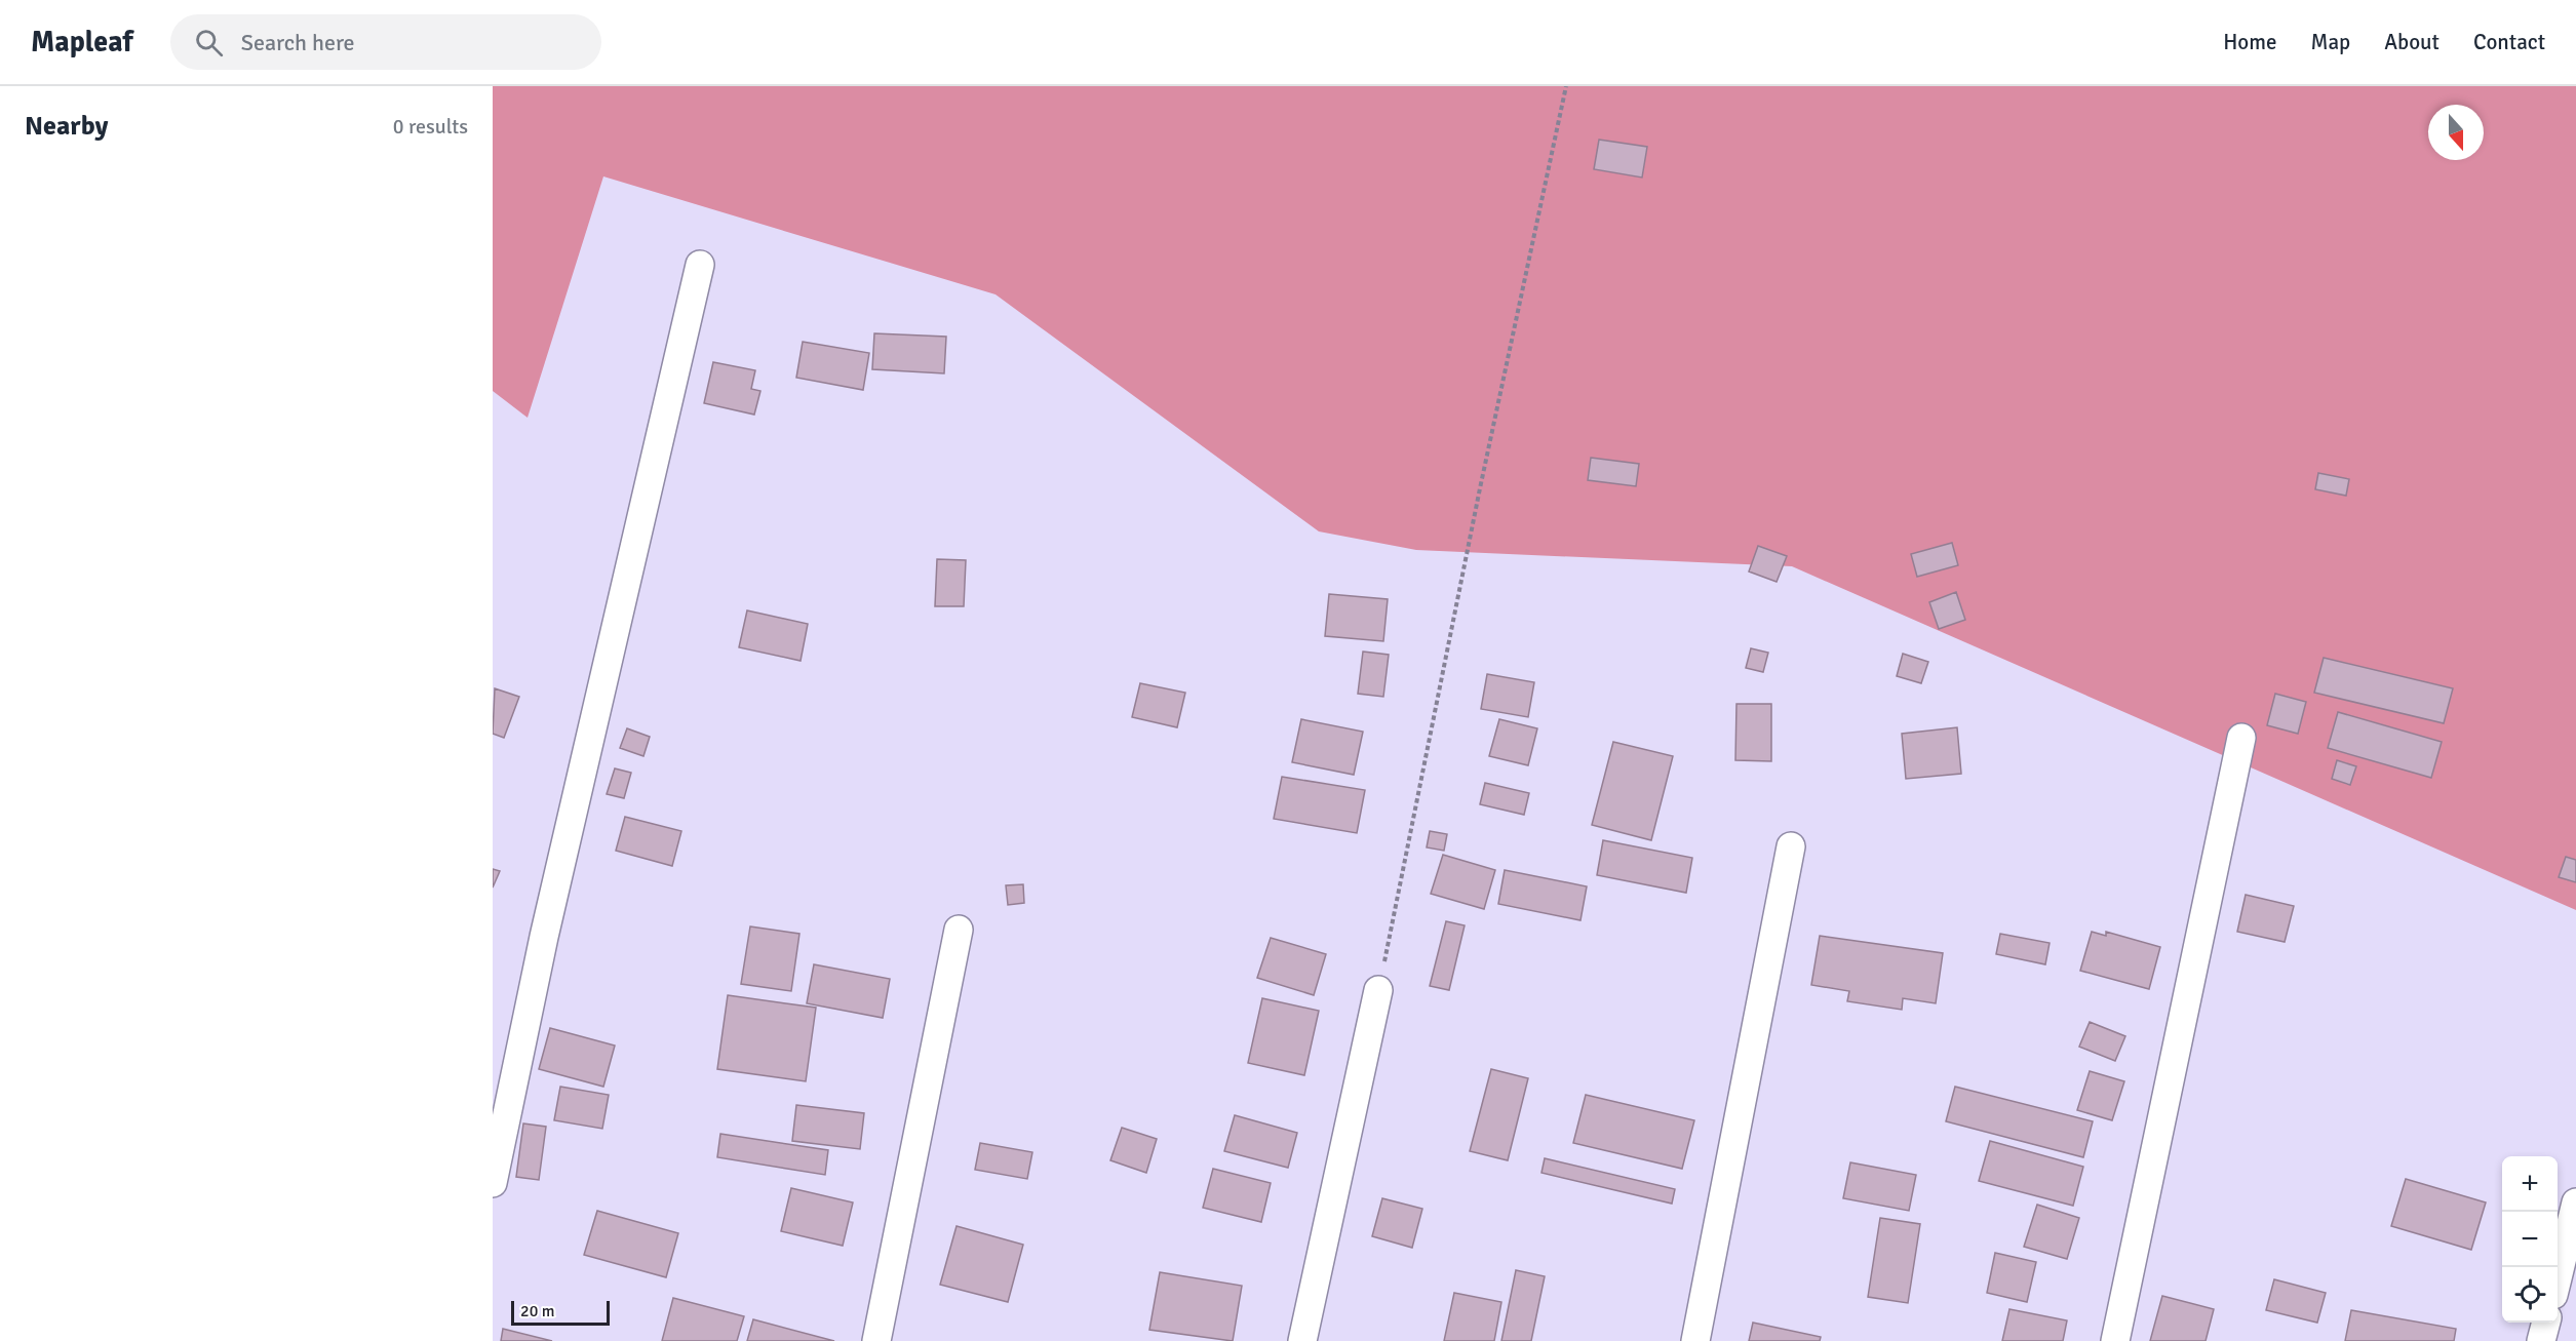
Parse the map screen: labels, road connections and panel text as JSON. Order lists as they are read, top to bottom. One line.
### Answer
{"scale_bar":"20 m","north":"bottom","page":{"header":"Mapleaf","search":"Search here","nav":["Home","Map","About","Contact"],"heading":["Nearby","0 results"],"map_buttons":["+","−"],"scale":"20 m"}}
